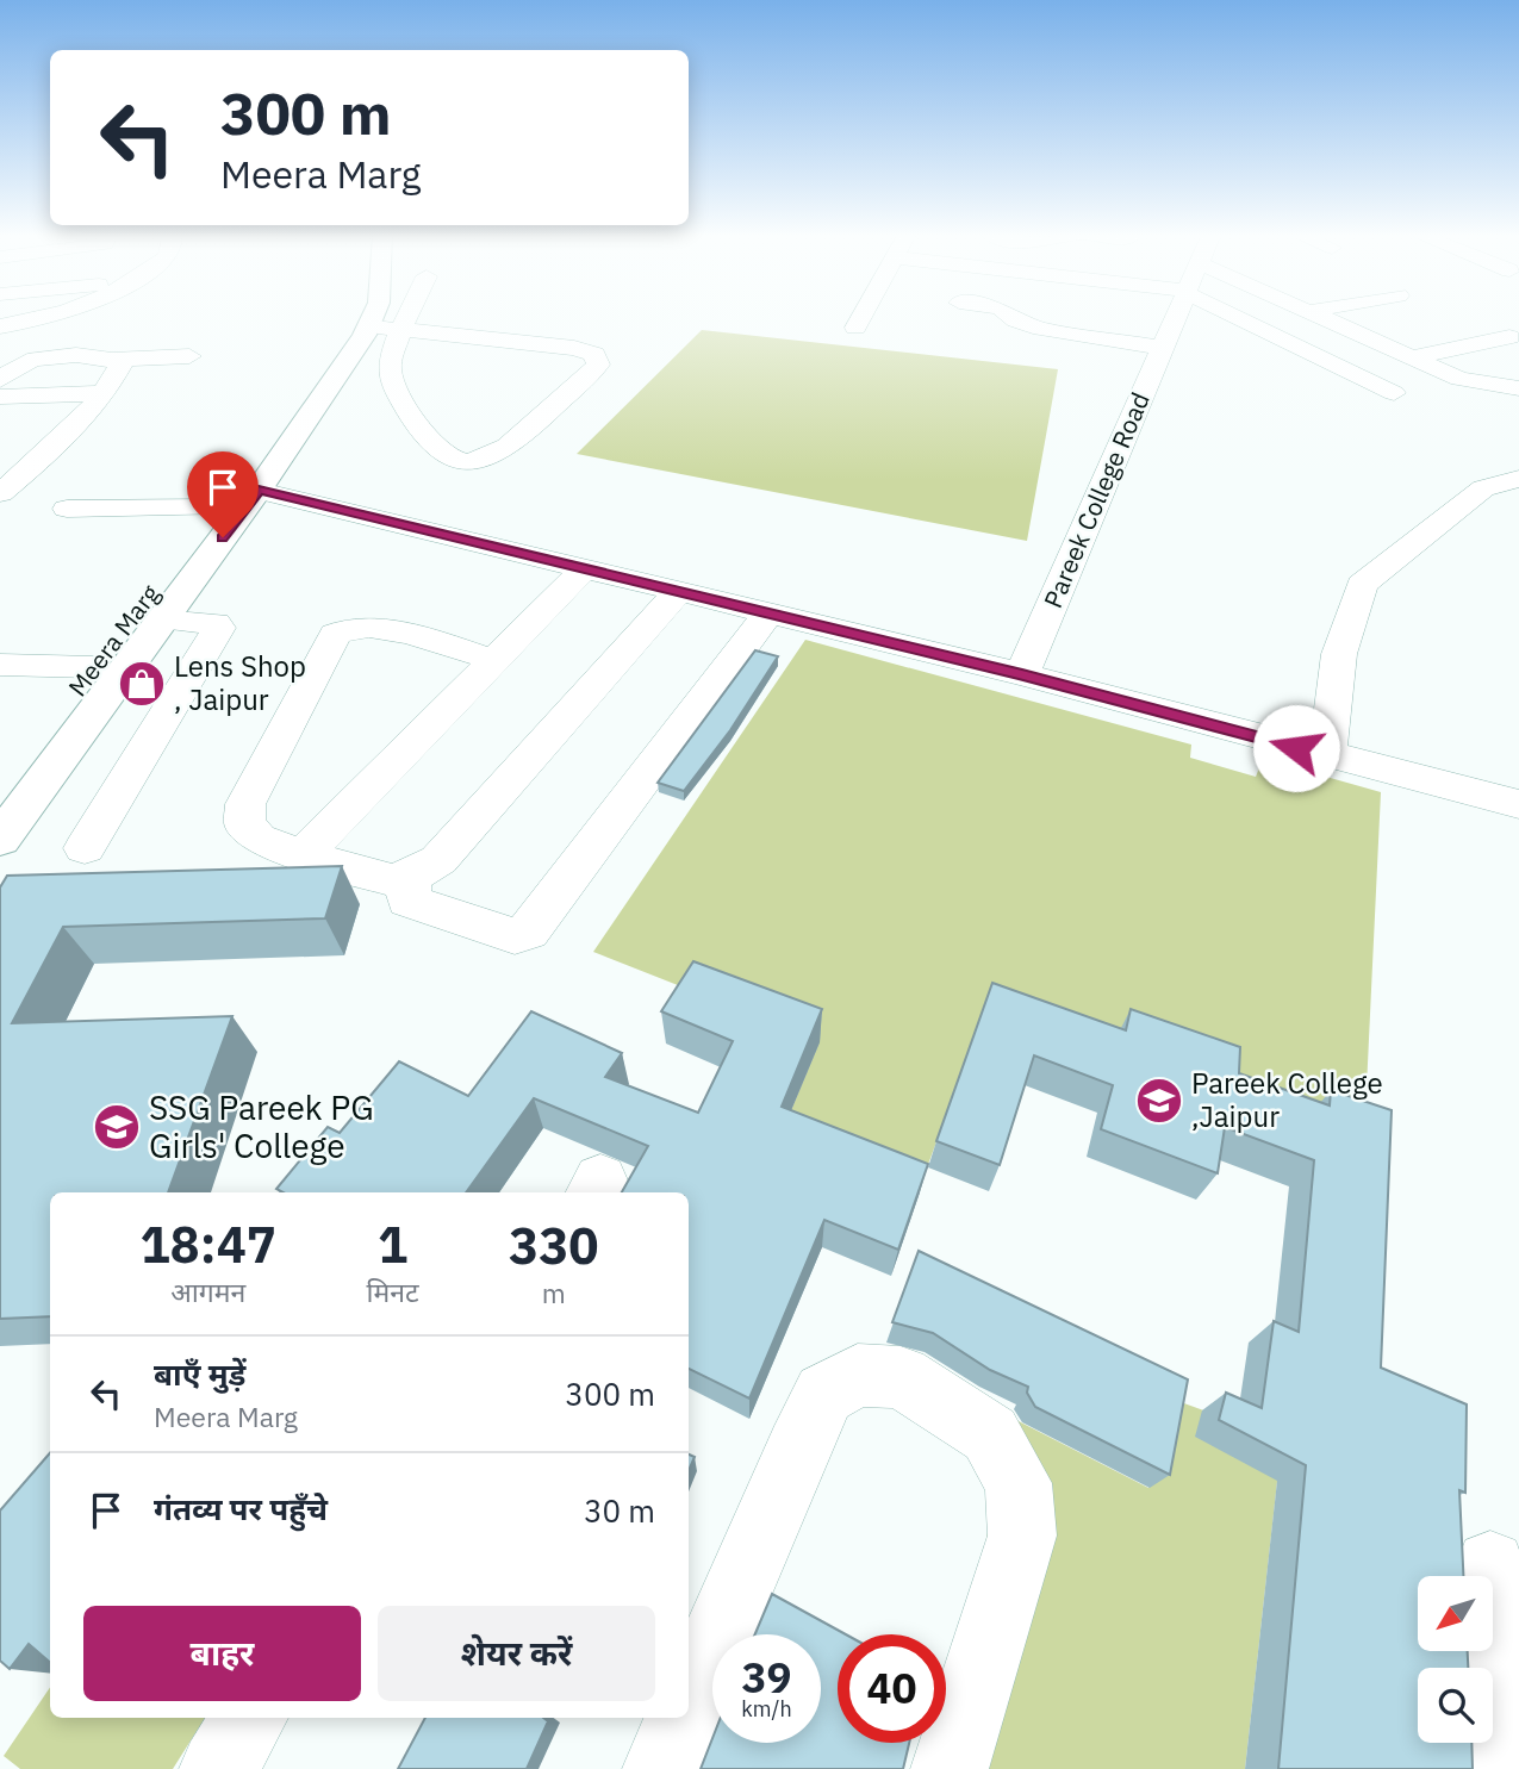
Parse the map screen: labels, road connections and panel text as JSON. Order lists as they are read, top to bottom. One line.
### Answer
{"streets":{"main road":["Meera Marg"],"street":["Pareek College Road"]},"places":{"shop":["Lens Shop , Jaipur"],"school or university":["Pareek College ,Jaipur","SSG Pareek PG Girls' College"]},"north":"bottom left","page":{"turn":["300 m","Meera Marg"],"eta":["18:47","आगमन","1","मिनट","330","m"],"list":[{"name":"बाएँ मुड़ें","note":"Meera Marg","value":"300 m"},{"name":"गंतव्य पर पहुँचे","value":"30 m"}],"buttons":["बाहर","शेयर करें"],"speed":"39 km/h","limit":"40"}}
